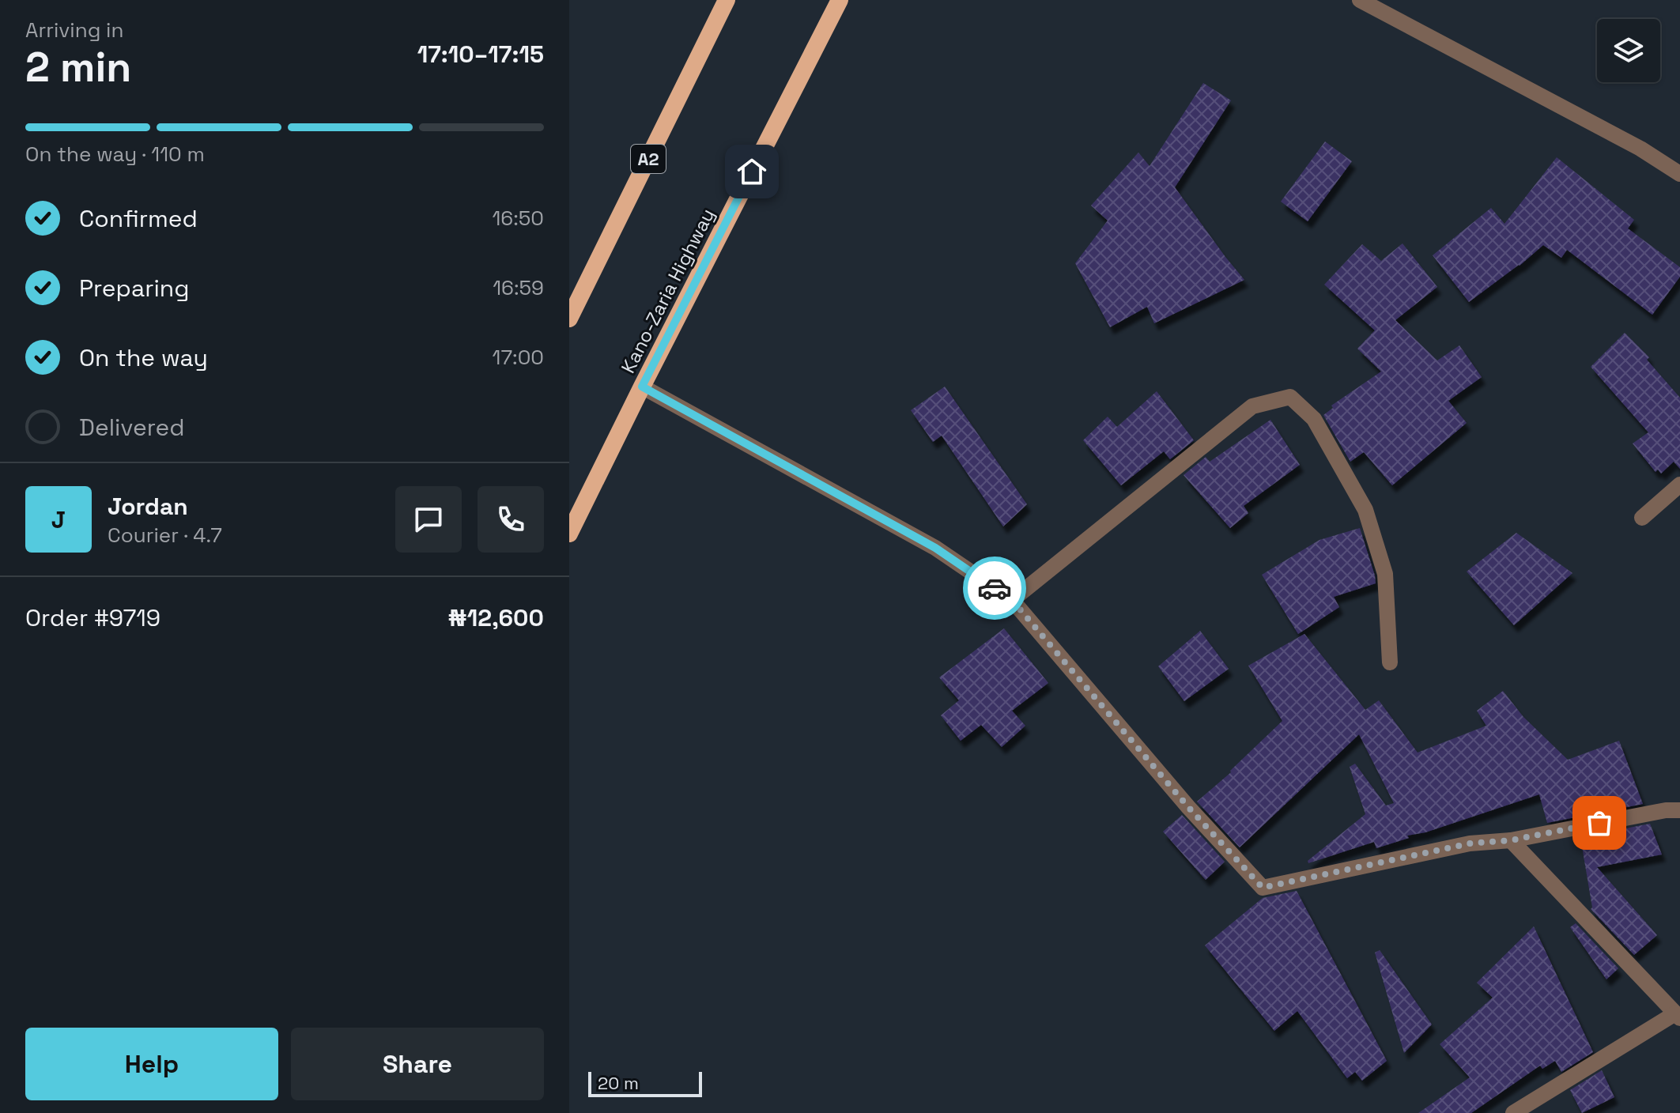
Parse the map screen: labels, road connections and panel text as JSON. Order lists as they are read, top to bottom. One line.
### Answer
{"streets":{"highway":["A2","Kano-Zaria Highway"]},"scale_bar":"20 m","page":{"heading":["2 min","Arriving in","17:10–17:15"],"panel":["Jordan","Courier · 4.7","Order #9719","₦12,600"],"bar":"On the way · 110 m","list":[["Confirmed","16:50"],["Preparing","16:59"],["On the way","17:00"],"Delivered"],"round":"J","buttons":["Help","Share"],"scale":"20 m"}}
